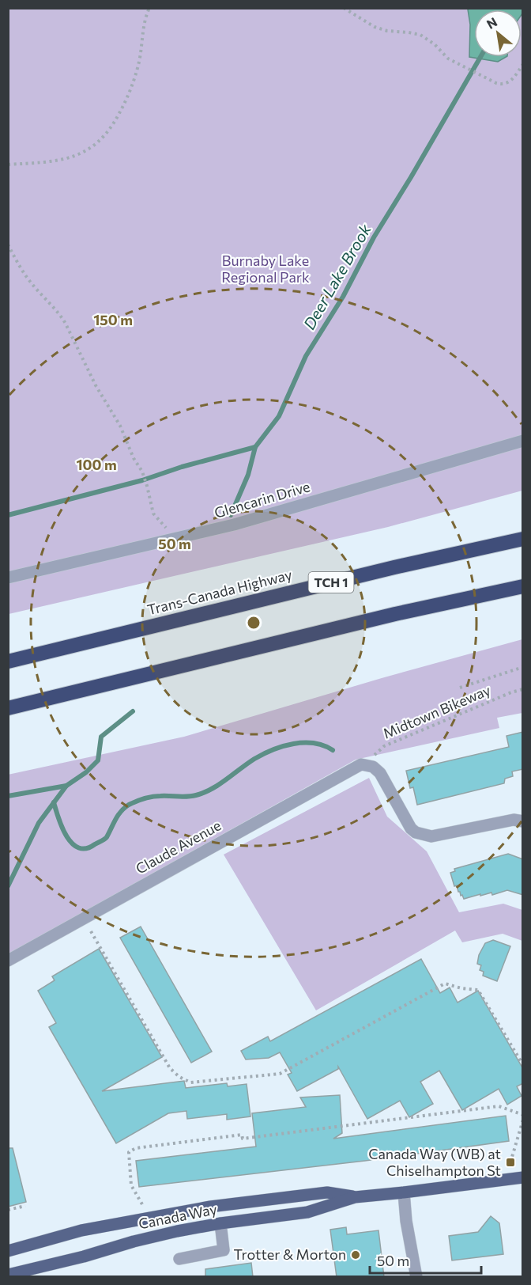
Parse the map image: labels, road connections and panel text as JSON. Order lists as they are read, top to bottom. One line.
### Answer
{"streets":{"highway":["TCH 1","Trans-Canada Highway"],"main road":["Canada Way"],"street":["Glencarin Drive","Claude Avenue"],"path":["Midtown Bikeway"]},"crossings":[["Midtown Bikeway","Claude Avenue"]],"water":["Deer Lake Brook"],"parks":["Burnaby Lake Regional Park"],"places":{"transit":["Canada Way (WB) at Chiselhampton St"],"other":["Trotter & Morton"]},"scale_bar":"50 m","north":"top left","rings":["150 m","100 m","50 m"]}
